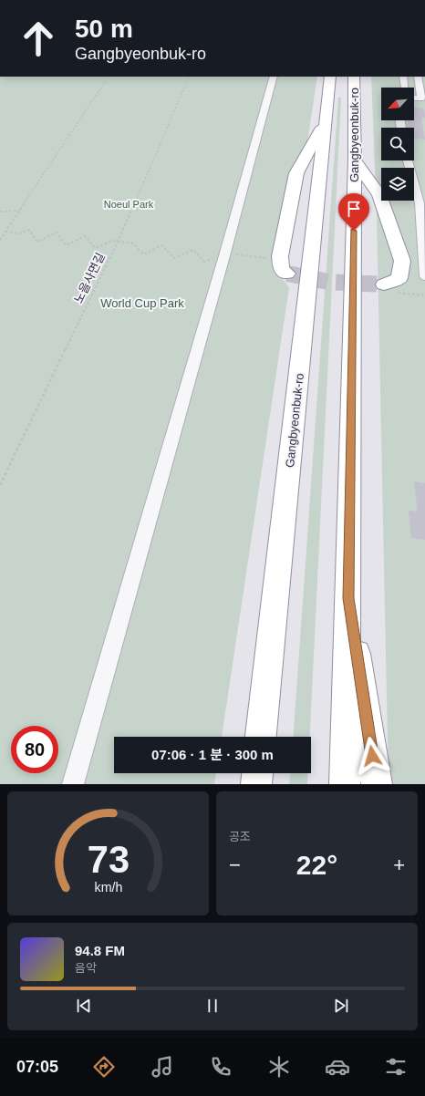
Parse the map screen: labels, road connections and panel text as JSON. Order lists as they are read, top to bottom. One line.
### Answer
{"streets":{"highway":["Gangbyeonbuk-ro"],"path":["노을사면길"]},"parks":["Noeul Park","World Cup Park"],"north":"bottom left","page":{"turn":["50 m","Gangbyeonbuk-ro"],"limit":"80","trip":"07:06 · 1 분 · 300 m","tile":"공조","heat":["−","22°","+"],"song":["94.8 FM","음악"],"tabs":"07:05","gauge":["73","km/h"]}}
